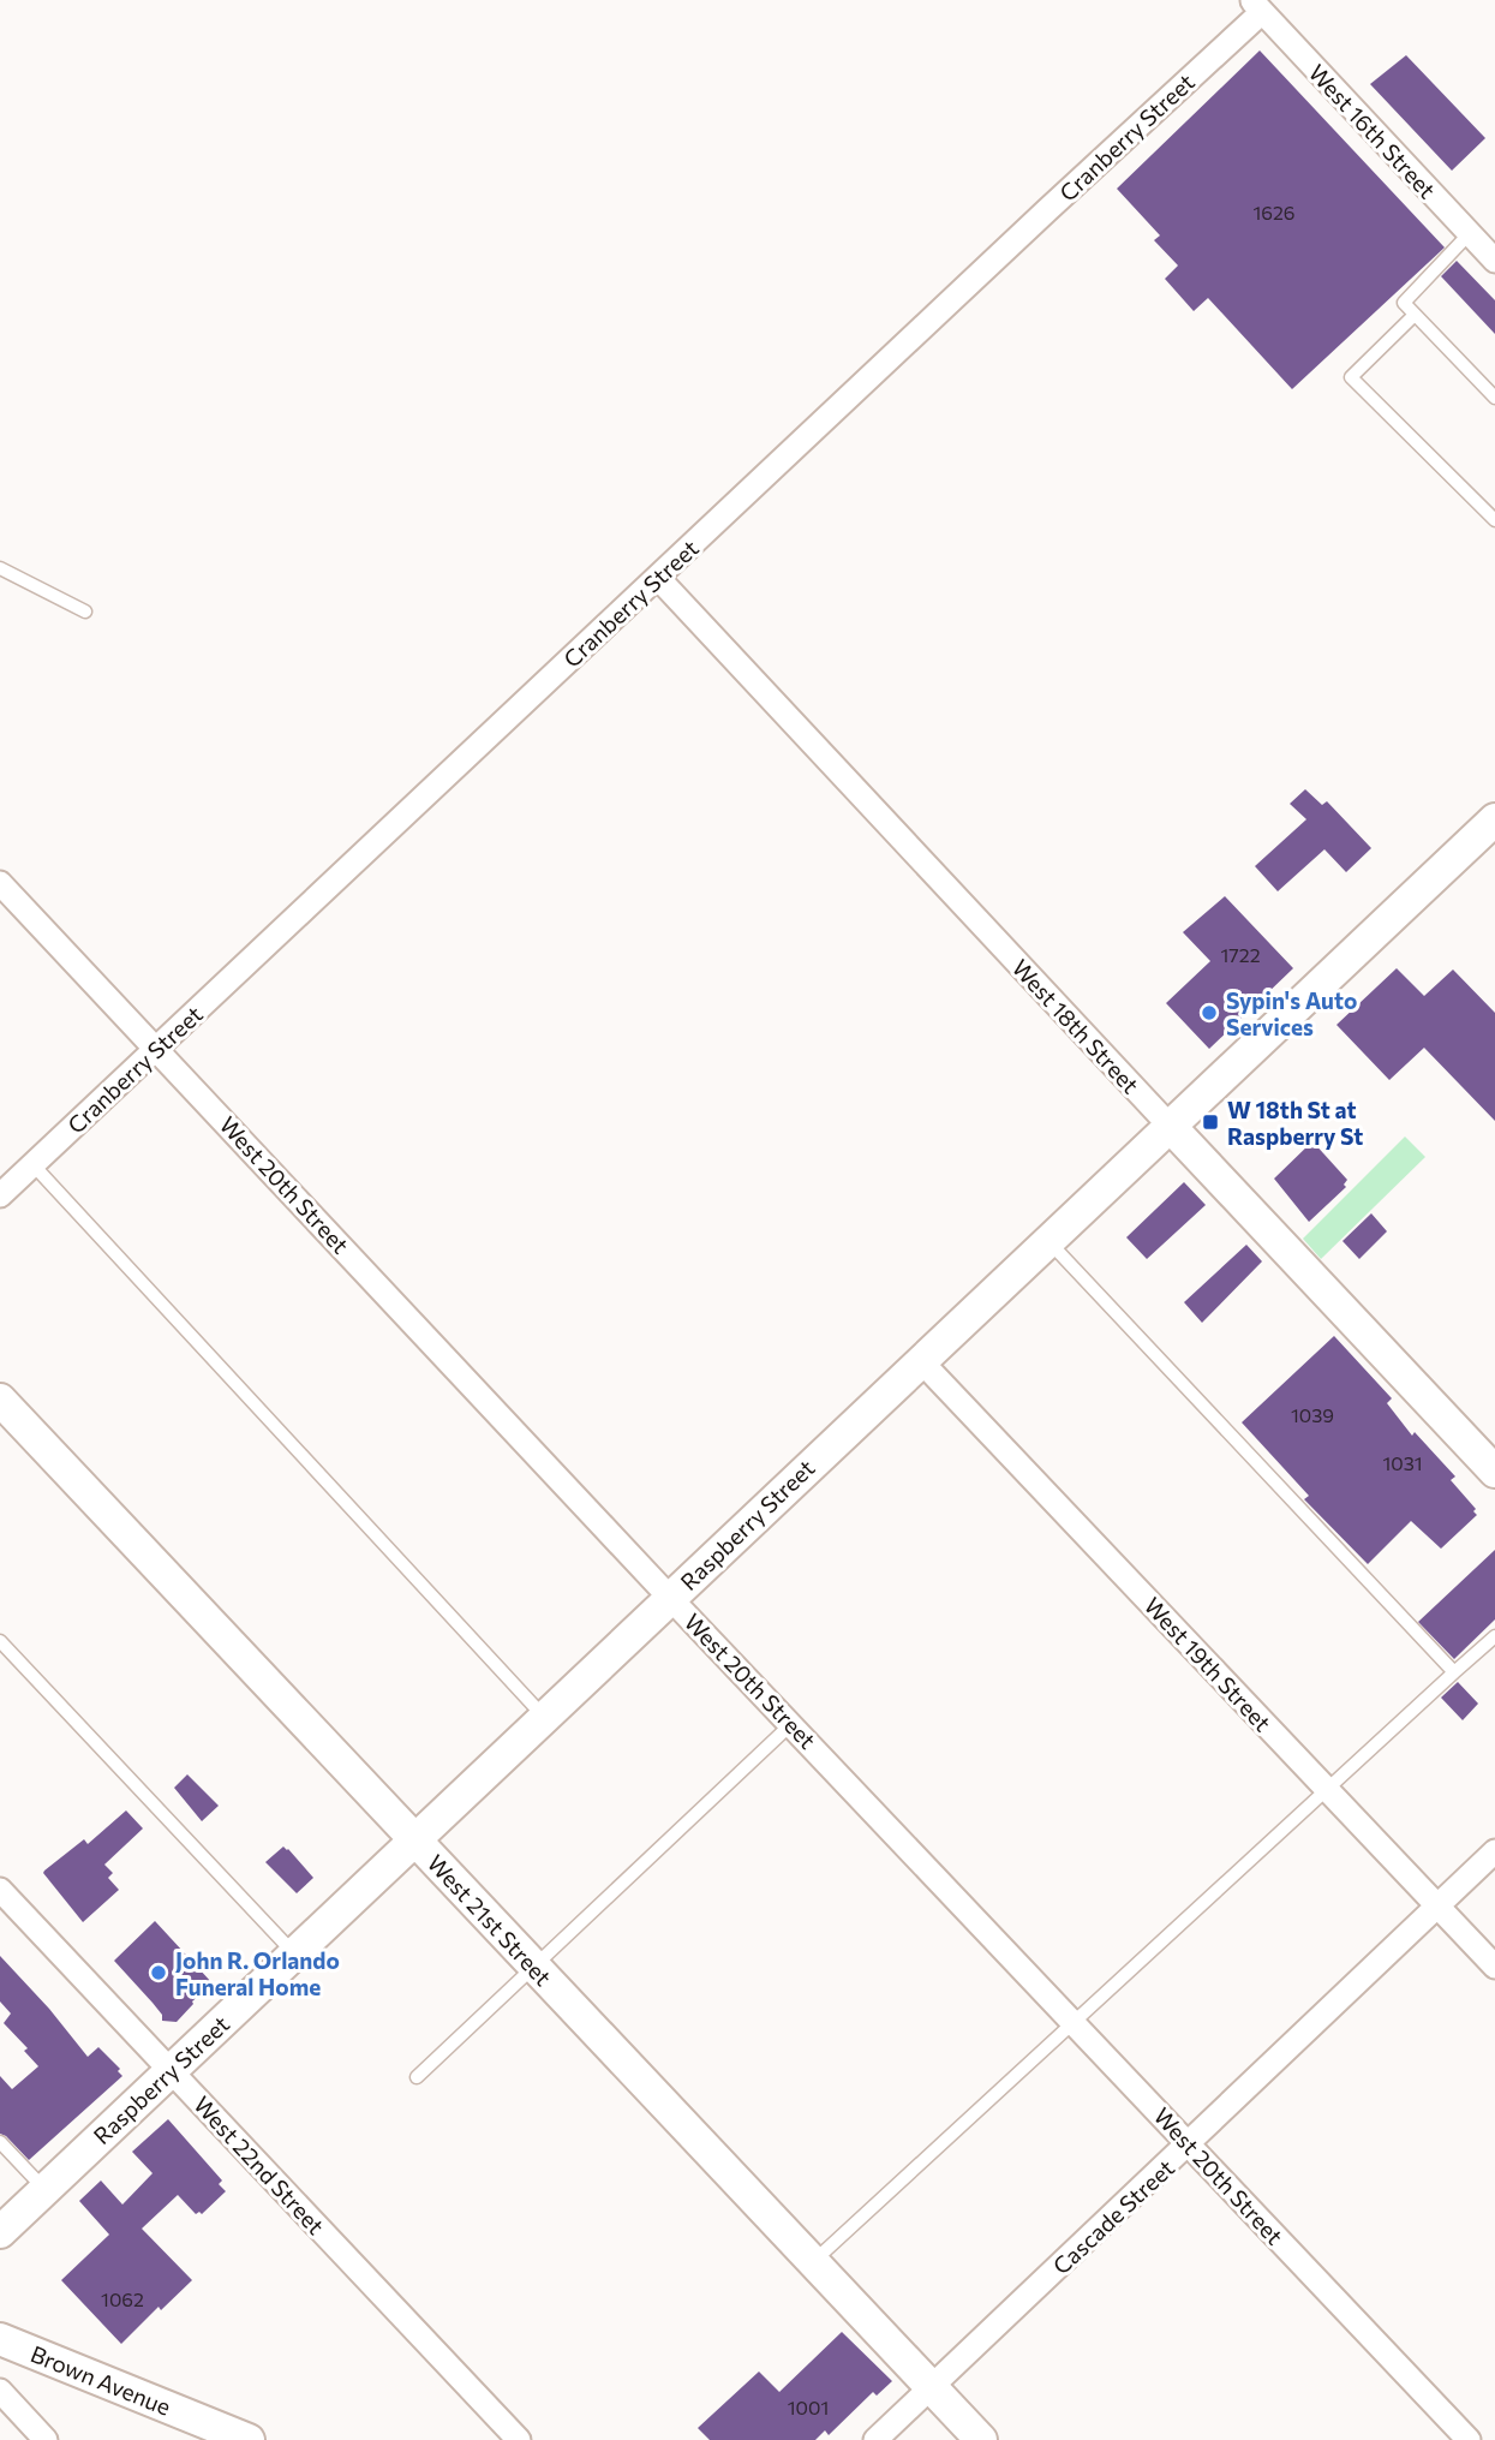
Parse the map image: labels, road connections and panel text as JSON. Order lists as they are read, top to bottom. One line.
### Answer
{"streets":{"street":["West 16th Street","Cranberry Street","West 18th Street","West 20th Street","Raspberry Street","West 19th Street","West 21st Street","West 22nd Street","Cascade Street","Brown Avenue"]},"crossings":[["West 16th Street","Cranberry Street"],["Cranberry Street","West 18th Street"],["Cranberry Street","West 20th Street"],["West 18th Street","Raspberry Street"],["West 20th Street","Raspberry Street"],["West 20th Street","Cascade Street"],["Raspberry Street","West 19th Street"],["Raspberry Street","West 21st Street"],["Raspberry Street","West 22nd Street"],["West 19th Street","Cascade Street"],["West 21st Street","Cascade Street"]],"places":{"other":["Sypin's Auto Services","John R. Orlando Funeral Home"],"transit":["W 18th St at Raspberry St"]},"house_numbers":["1626","1722","1039","1031","1062","1001"]}
